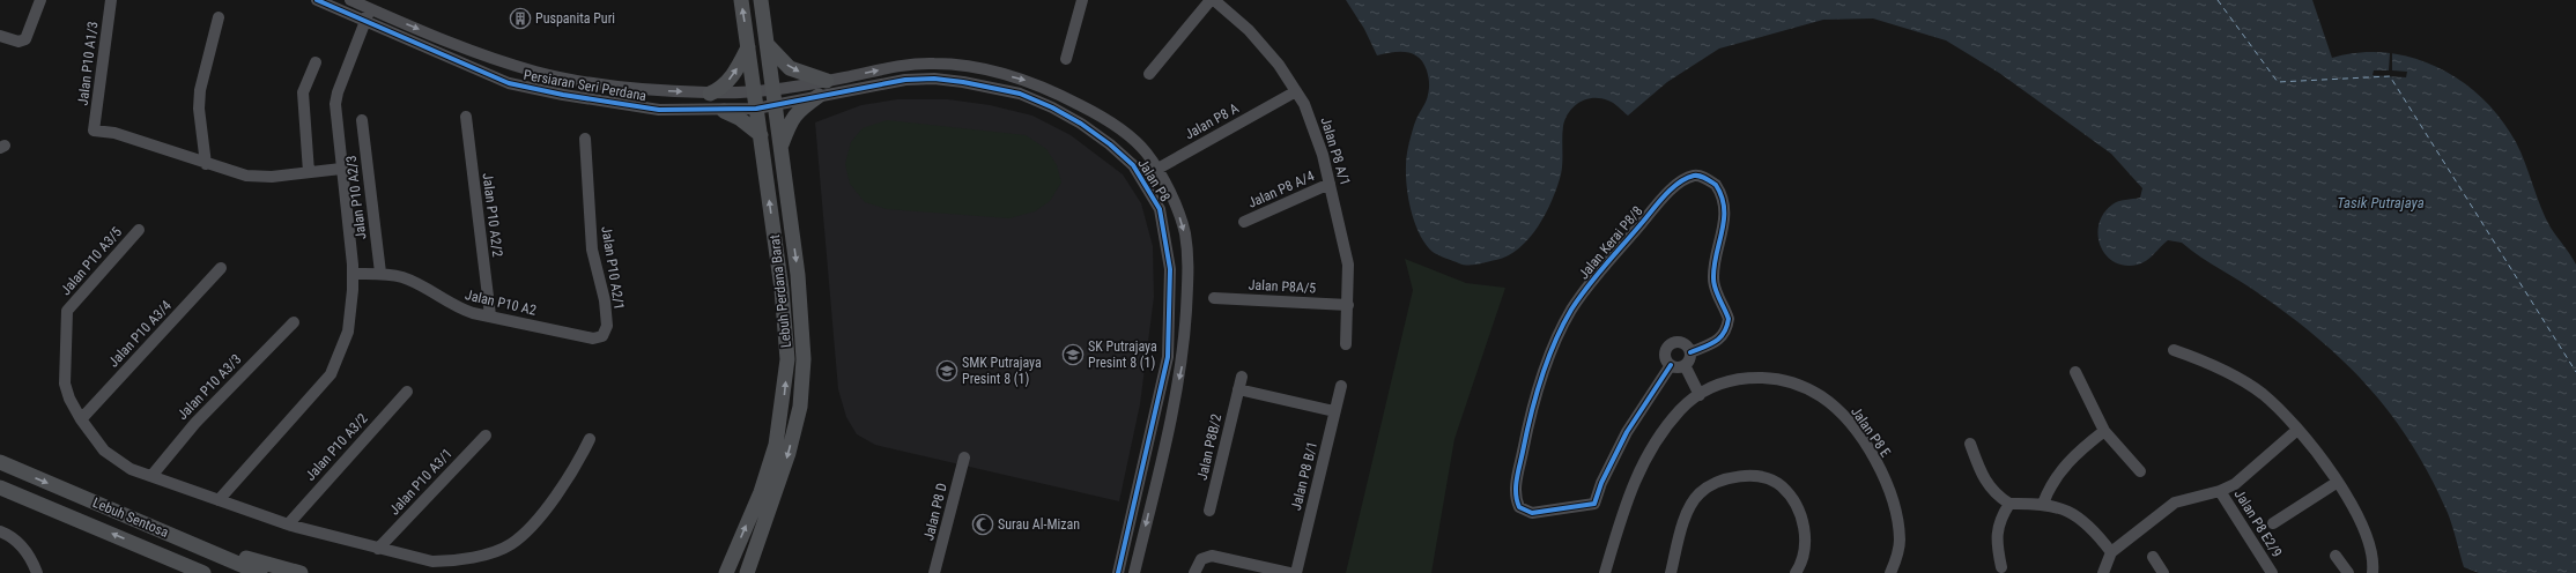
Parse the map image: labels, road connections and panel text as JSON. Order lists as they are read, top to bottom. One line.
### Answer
{"streets":{"main road":["Lebuh Perdana Barat","Lebuh Sentosa"],"street":["Jalan P10 A1/3","Persiaran Seri Perdana","Jalan P8 A","Jalan P8 A/1","Jalan P8","Jalan P8 A/4","Jalan P10 A2/3","Jalan P10 A2/2","Jalan Kerai P8/8","Jalan P10 A3/5","Jalan P10 A2/1","Jalan P8A/5","Jalan P10 A2","Jalan P10 A3/4","Jalan P10 A3/3","Jalan P8 E","Jalan P10 A3/2","Jalan P8B/2","Jalan P8 B/1","Jalan P10 A3/1","Jalan P8 D","Jalan P8 E2/9"]},"crossings":[["Persiaran Seri Perdana","Jalan P8"],["Persiaran Seri Perdana","Lebuh Perdana Barat"],["Jalan P8 A","Jalan P8 A/1"],["Jalan P8 A","Jalan P8"],["Jalan P8 A/1","Jalan P8 A/4"],["Jalan P8 A/1","Jalan P8A/5"],["Jalan P8","Lebuh Perdana Barat"],["Jalan P10 A2/3","Jalan P10 A2"],["Jalan P10 A2/2","Jalan P10 A2"],["Jalan P10 A3/5","Jalan P10 A3/4"],["Jalan P10 A3/5","Jalan P10 A3/3"],["Jalan P10 A3/5","Jalan P10 A3/2"],["Jalan P10 A3/5","Jalan P10 A3/1"],["Jalan P10 A2/1","Jalan P10 A2"]],"water":["Tasik Putrajaya"],"places":{"building":["Puspanita Puri"],"school or university":["SK Putrajaya Presint 8 (1)","SMK Putrajaya Presint 8 (1)"],"mosque":["Surau Al-Mizan"]}}
